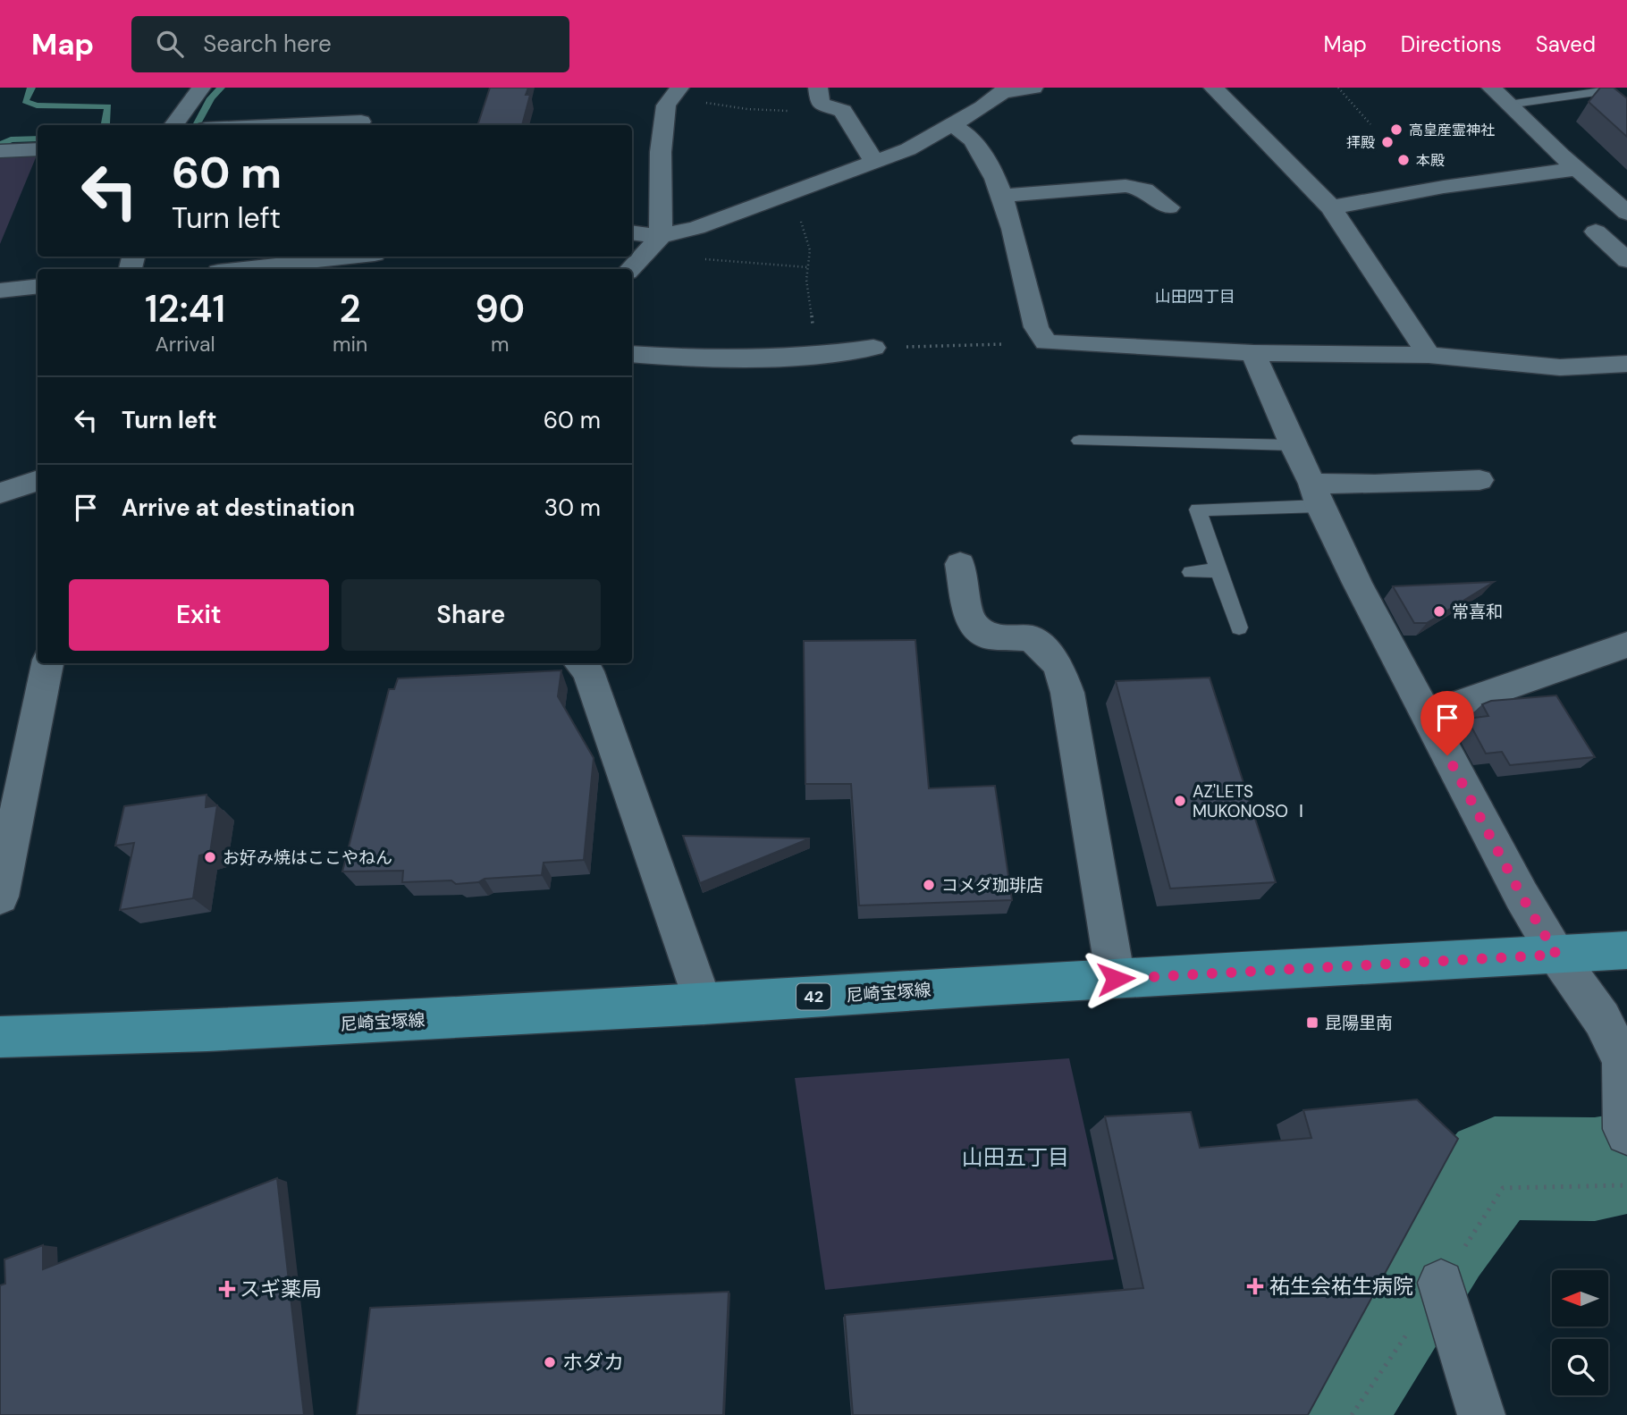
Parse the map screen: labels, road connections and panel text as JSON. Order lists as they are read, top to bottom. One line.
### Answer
{"streets":{"main road":["尼崎宝塚線","42"]},"districts":["山田四丁目","山田五丁目"],"places":{"other":["高皇産霊神社","拝殿","本殿","常喜和","AZ'LETS MUKONOSO Ⅰ","お好み焼はここやねん","コメダ珈琲店","ホダカ"],"transit":["昆陽里南"],"health":["祐生会祐生病院","スギ薬局"]},"north":"left","page":{"header":"Map","search":"Search here","nav":["Map","Directions","Saved"],"turn":["60 m","Turn left"],"eta":["12:41","Arrival","2","min","90","m"],"list":[{"name":"Turn left","value":"60 m"},{"name":"Arrive at destination","value":"30 m"}],"buttons":["Exit","Share"]}}
